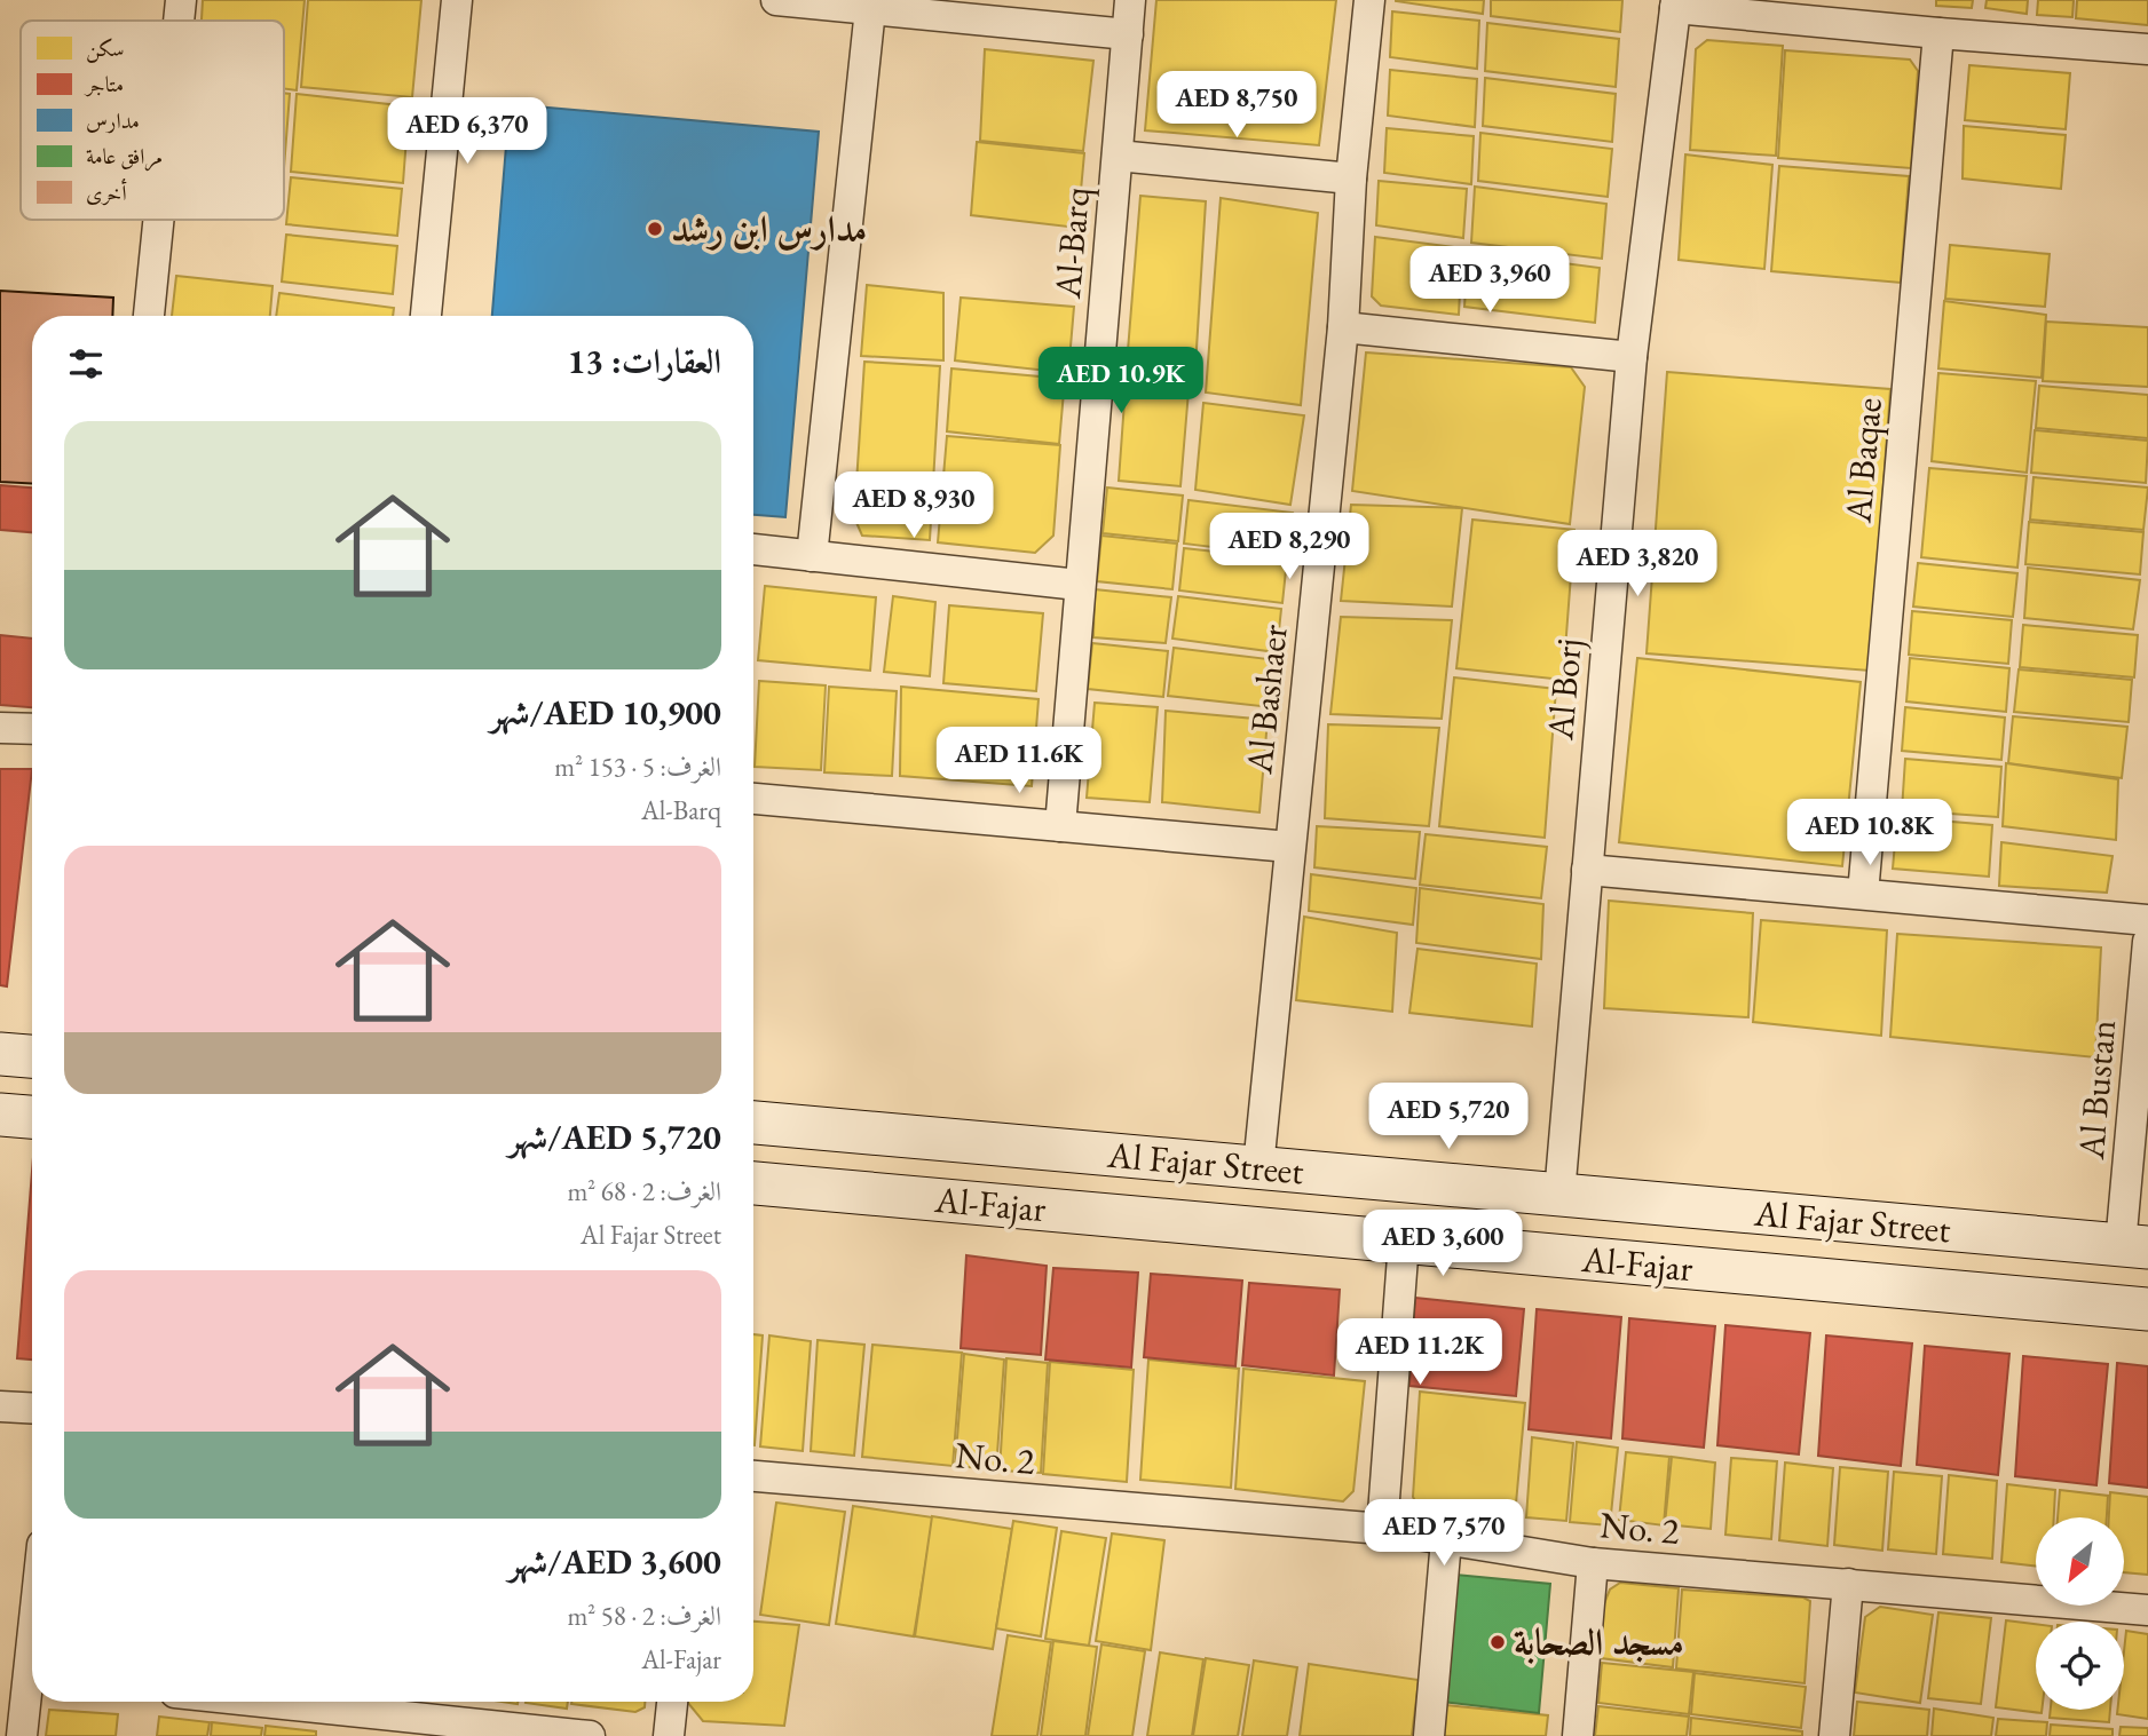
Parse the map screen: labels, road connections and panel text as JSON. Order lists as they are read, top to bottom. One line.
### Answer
{"streets":{"street":["Al-Barq","Al Baqae","Al Borj","Al Bashaer","Al Bustan","Al Fajar Street","Al-Fajar","No. 2"]},"crossings":[["Al Borj","Al Fajar Street"],["Al Bashaer","Al Fajar Street"],["Al Bustan","Al Fajar Street"]],"places":["مدارس ابن رشد","مسجد الصحابة"],"legend":["سكن","متاجر","مدارس","مرافق عامة","أخرى"],"north":"bottom left","page":{"price":["AED 8,750","AED 6,370","AED 3,960","AED 10.9K","AED 8,930","AED 8,290","AED 3,820","AED 11.6K","AED 10.8K","AED 5,720","AED 3,600","AED 11.2K","AED 7,570"],"heading":"العقارات: 13","list":[{"name":"AED 10,900/شهر","note":"الغرف: 5 · 153 m² · Al-Barq"},{"name":"AED 5,720/شهر","note":"الغرف: 2 · 68 m² · Al Fajar Street"},{"name":"AED 3,600/شهر","note":"الغرف: 2 · 58 m² · Al-Fajar"}]}}
